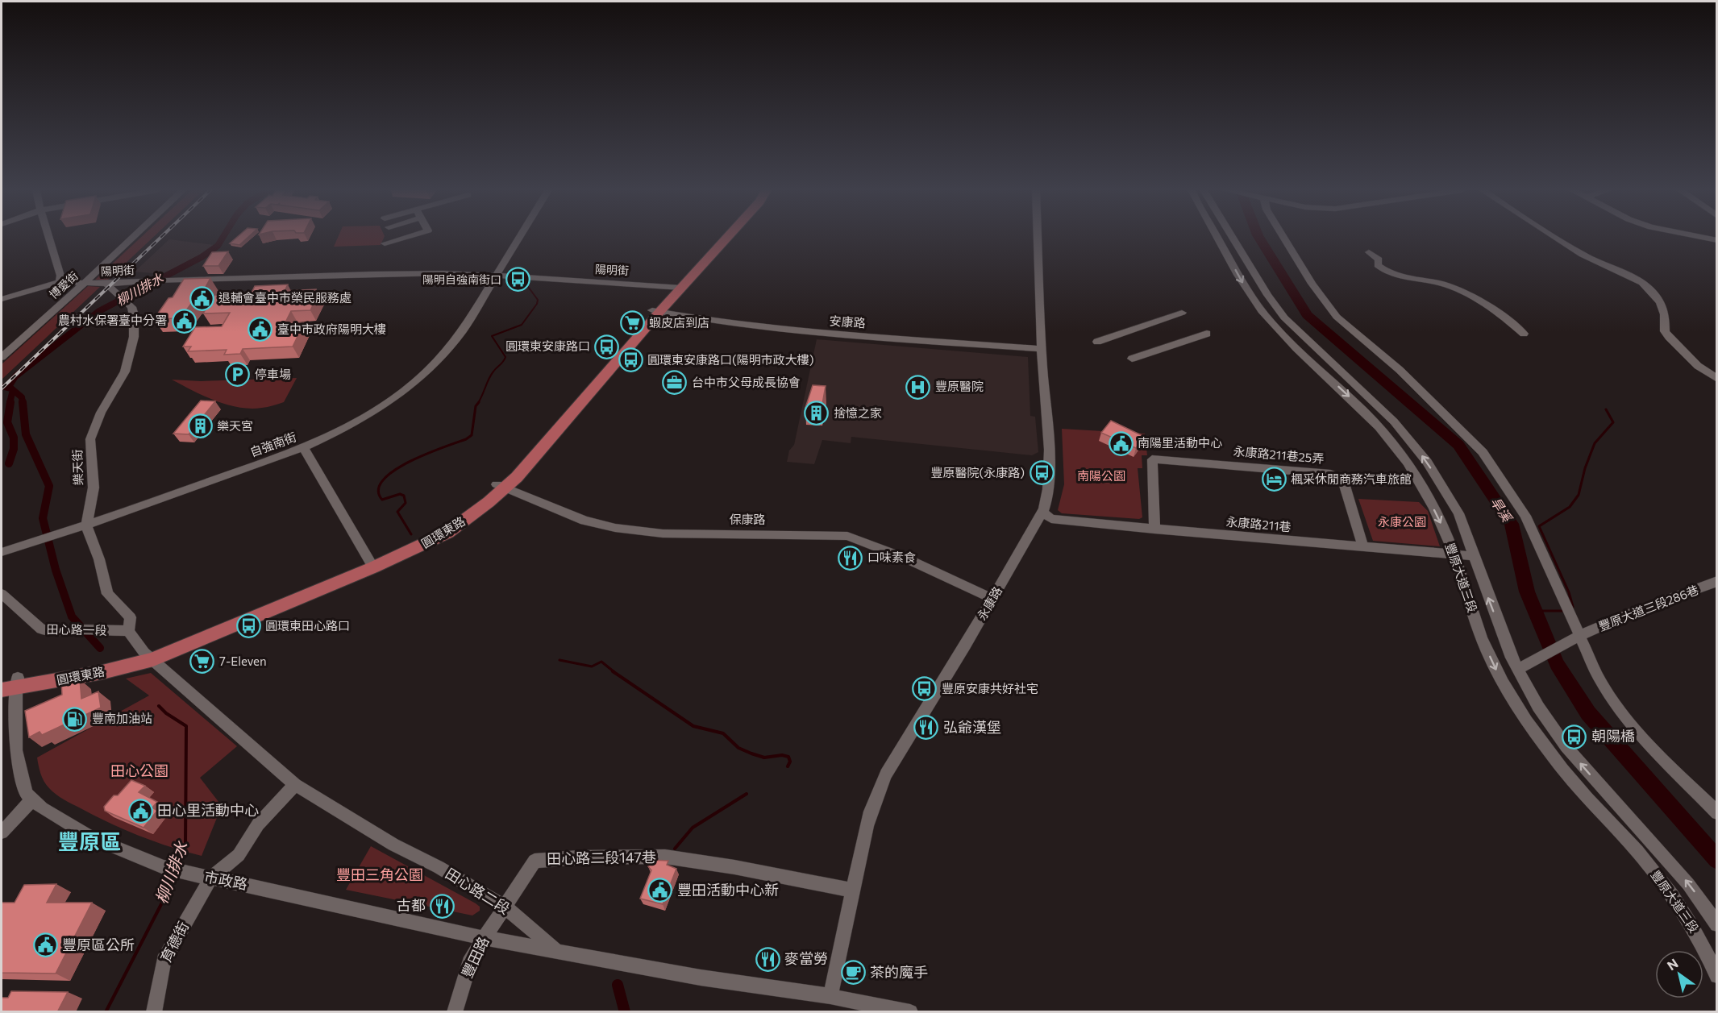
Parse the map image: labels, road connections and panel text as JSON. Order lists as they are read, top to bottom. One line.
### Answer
{"streets":{"main road":["圓環東路"],"street":["陽明街","博愛街","安康路","自強南街","永康路211巷25弄","樂天街","保康路","永康路211巷","豐原大道三段","永康路","豐原大道三段286巷","田心路一段","田心路二段147巷","市政路","田心路二段","育德街","豐田路"]},"crossings":[["陽明街","博愛街"],["陽明街","自強南街"],["陽明街","樂天街"],["陽明街","圓環東路"],["安康路","圓環東路"],["安康路","永康路"],["自強南街","樂天街"],["永康路211巷25弄","永康路211巷"],["保康路","圓環東路"],["保康路","永康路"],["永康路211巷","豐原大道三段"],["永康路211巷","永康路"],["圓環東路","田心路二段"],["永康路","田心路二段147巷"],["田心路二段147巷","田心路二段"],["田心路二段147巷","豐田路"],["市政路","田心路二段"],["市政路","育德街"],["市政路","豐田路"],["田心路二段","豐田路"]],"districts":["豐原區"],"water":["柳川排水","旱溪"],"parks":["南陽公園","永康公園","田心公園","豐田三角公園"],"places":{"bus stop":["陽明自強南街口","圓環東安康路口","圓環東安康路口(陽明市政大樓)","豐原醫院(永康路)","圓環東田心路口","豐原安康共好社宅","朝陽橋"],"public building":["退輔會臺中市榮民服務處","農村水保署臺中分署","臺中市政府陽明大樓","南陽里活動中心","田心里活動中心","豐田活動中心新","豐原區公所"],"supermarket":["蝦皮店到店","7-Eleven"],"parking":["停車場"],"office":["台中市父母成長協會"],"hospital":["豐原醫院"],"building":["捨憶之家","樂天宮"],"hotel":["楓采休閒商務汽車旅館"],"restaurant":["口味素食","弘爺漢堡","古都","麥當勞"],"fuel station":["豐南加油站"],"cafe":["茶的魔手"]},"north":"top left"}
